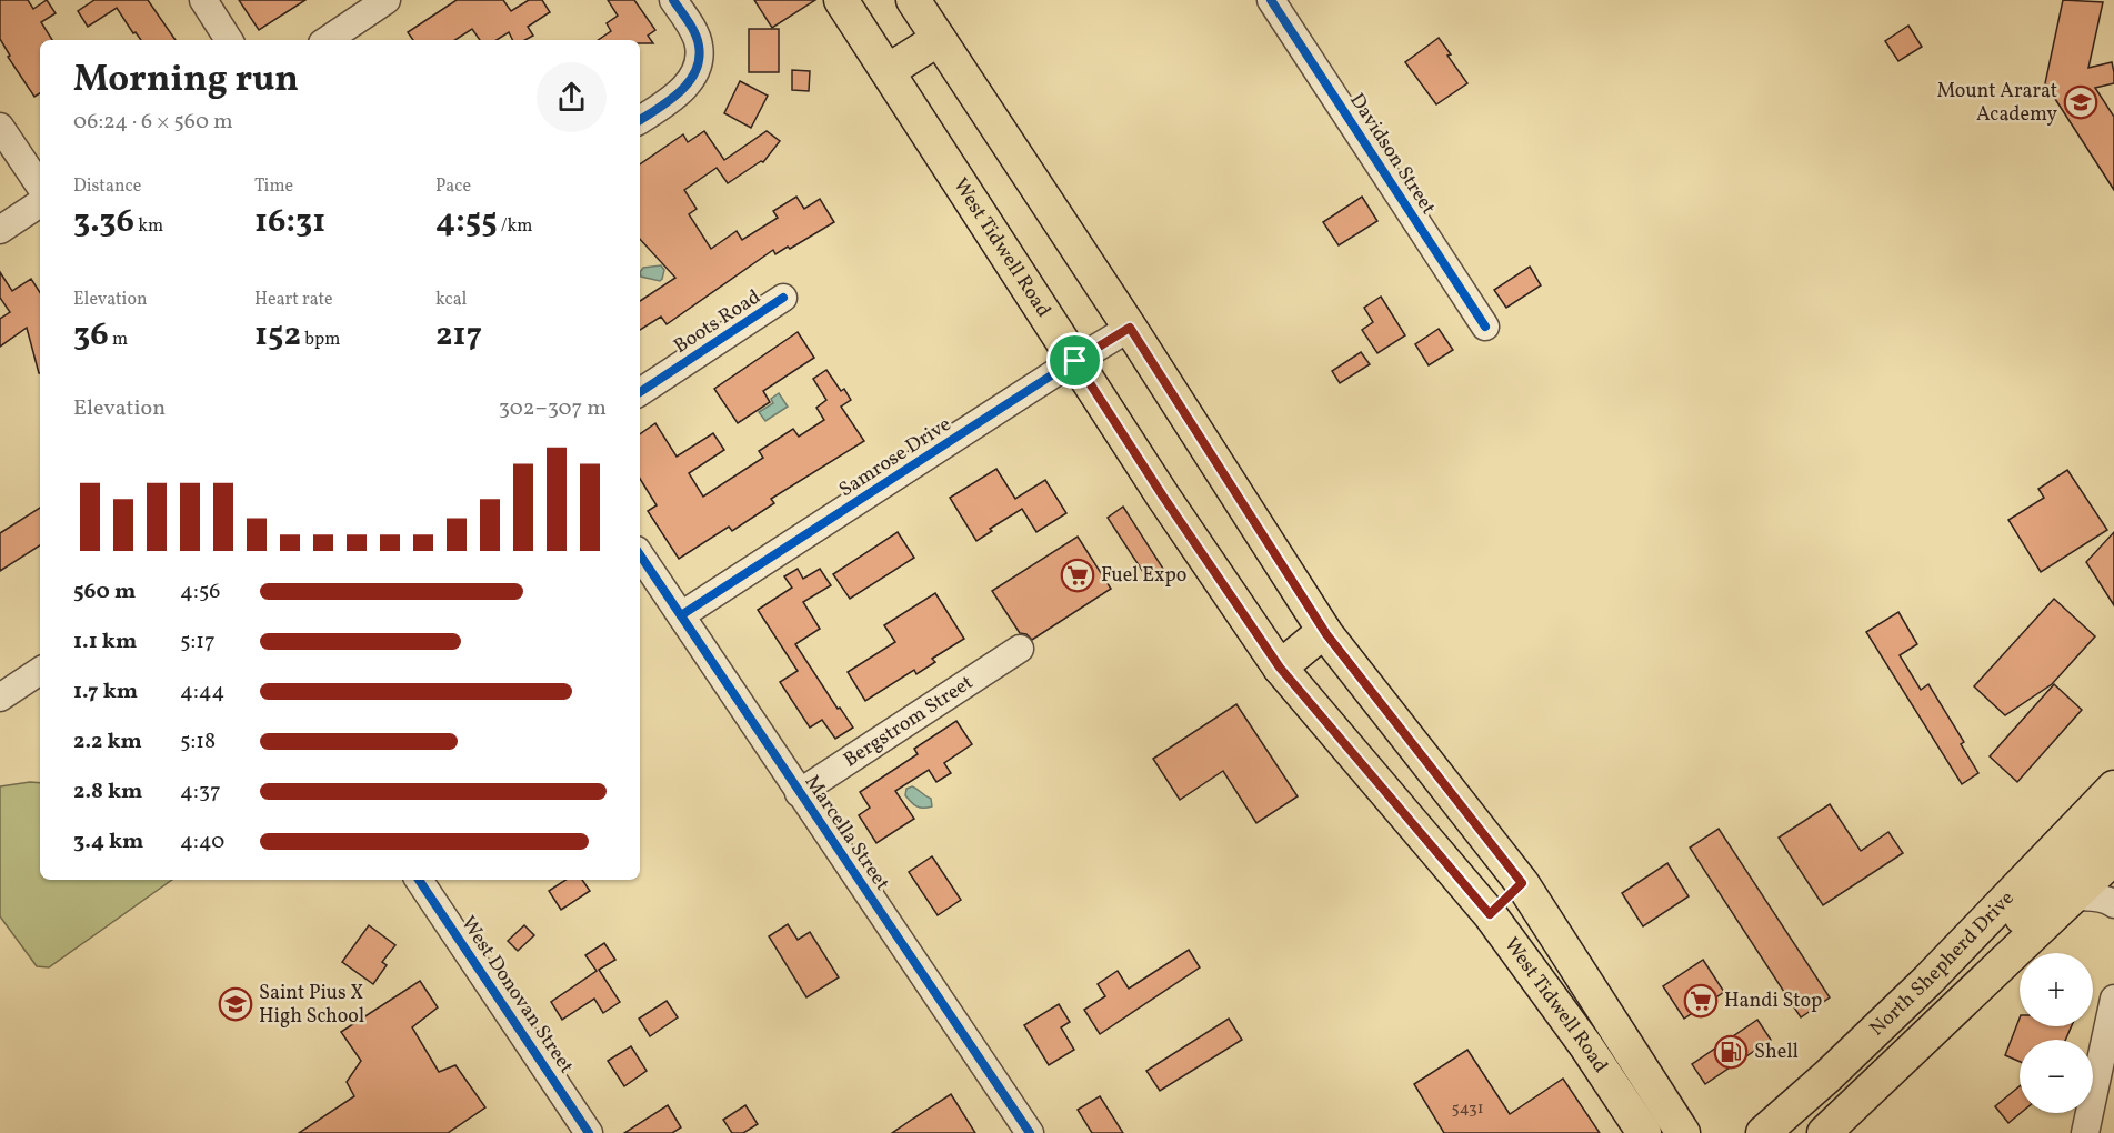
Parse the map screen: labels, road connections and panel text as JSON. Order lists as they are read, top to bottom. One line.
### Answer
{"streets":{"main road":["West Tidwell Road","North Shepherd Drive"],"street":["Davidson Street","Boots Road","Samrose Drive","Bergstrom Street","Marcella Street","West Donovan Street"]},"crossings":[["West Tidwell Road","Samrose Drive"],["Samrose Drive","Marcella Street"],["Bergstrom Street","Marcella Street"]],"places":{"school or university":["Mount Ararat Academy","Saint Pius X High School"],"supermarket":["Fuel Expo","Handi Stop"],"fuel station":["Shell"]},"house_numbers":["5431"],"page":{"heading":["Morning run","06:24 · 6 × 560 m"],"stats":[["Distance","3.36 km"],["Time","16:31"],["Pace","4:55 /km"],["Elevation","36 m"],["Heart rate","152 bpm"],["kcal","217"]],"chart":["Elevation","302–307 m"],"list":[{"name":"560 m","note":"4:56"},{"name":"1.1 km","note":"5:17"},{"name":"1.7 km","note":"4:44"},{"name":"2.2 km","note":"5:18"},{"name":"2.8 km","note":"4:37"},{"name":"3.4 km","note":"4:40"}],"map_buttons":["+","−"]}}
